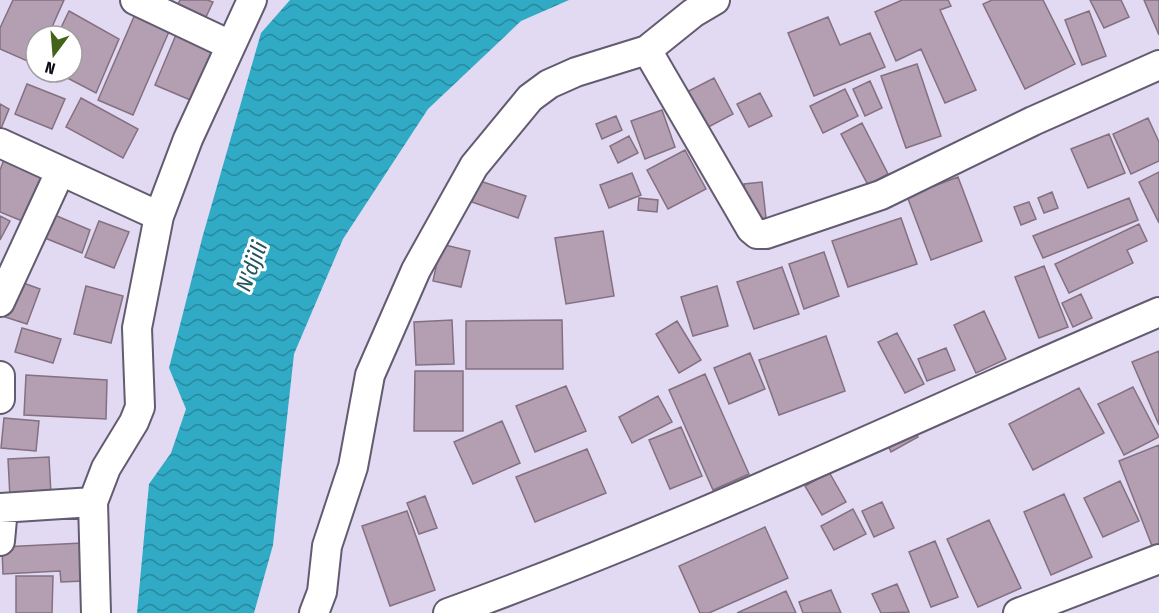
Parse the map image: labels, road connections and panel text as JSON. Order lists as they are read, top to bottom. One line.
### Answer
{"water":["N'djili"],"north":"bottom"}
